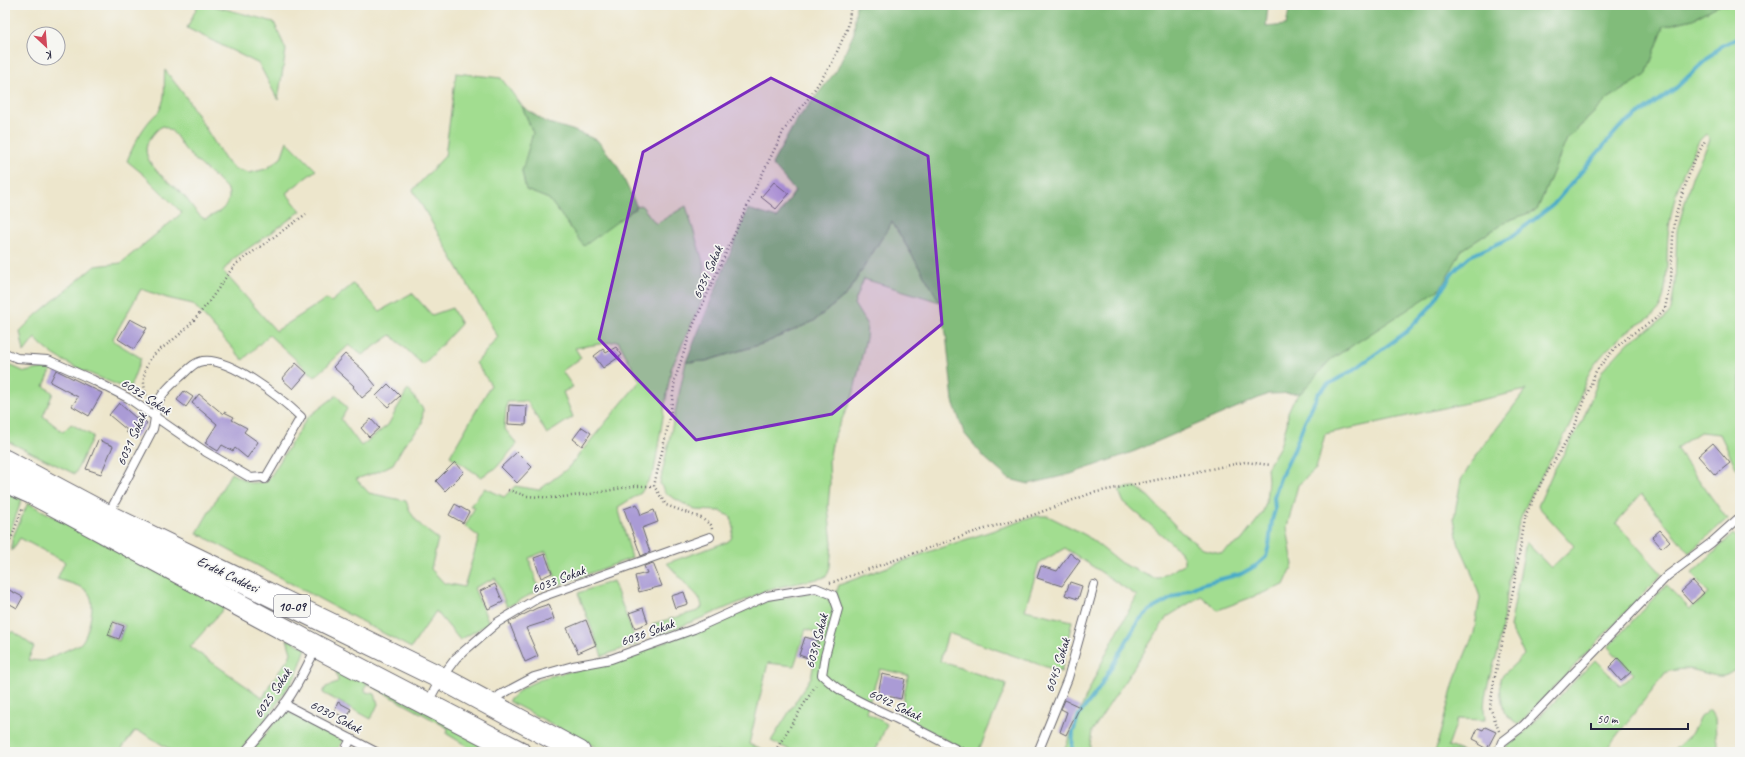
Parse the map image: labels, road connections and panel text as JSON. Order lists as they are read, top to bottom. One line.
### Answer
{"streets":{"main road":["Erdek Caddesi","10-09"],"lane":["6032 Sokak","6031 Sokak","6033 Sokak","6036 Sokak","6039 Sokak","6045 Sokak","6025 Sokak","6042 Sokak","6030 Sokak"],"path":["6034 Sokak"]},"crossings":[["6032 Sokak","6031 Sokak"],["6031 Sokak","Erdek Caddesi"],["Erdek Caddesi","6033 Sokak"],["Erdek Caddesi","6036 Sokak"],["Erdek Caddesi","6025 Sokak"],["6036 Sokak","6039 Sokak"],["6039 Sokak","6042 Sokak"],["6025 Sokak","6030 Sokak"]],"scale_bar":"50 m","north":"bottom right"}
